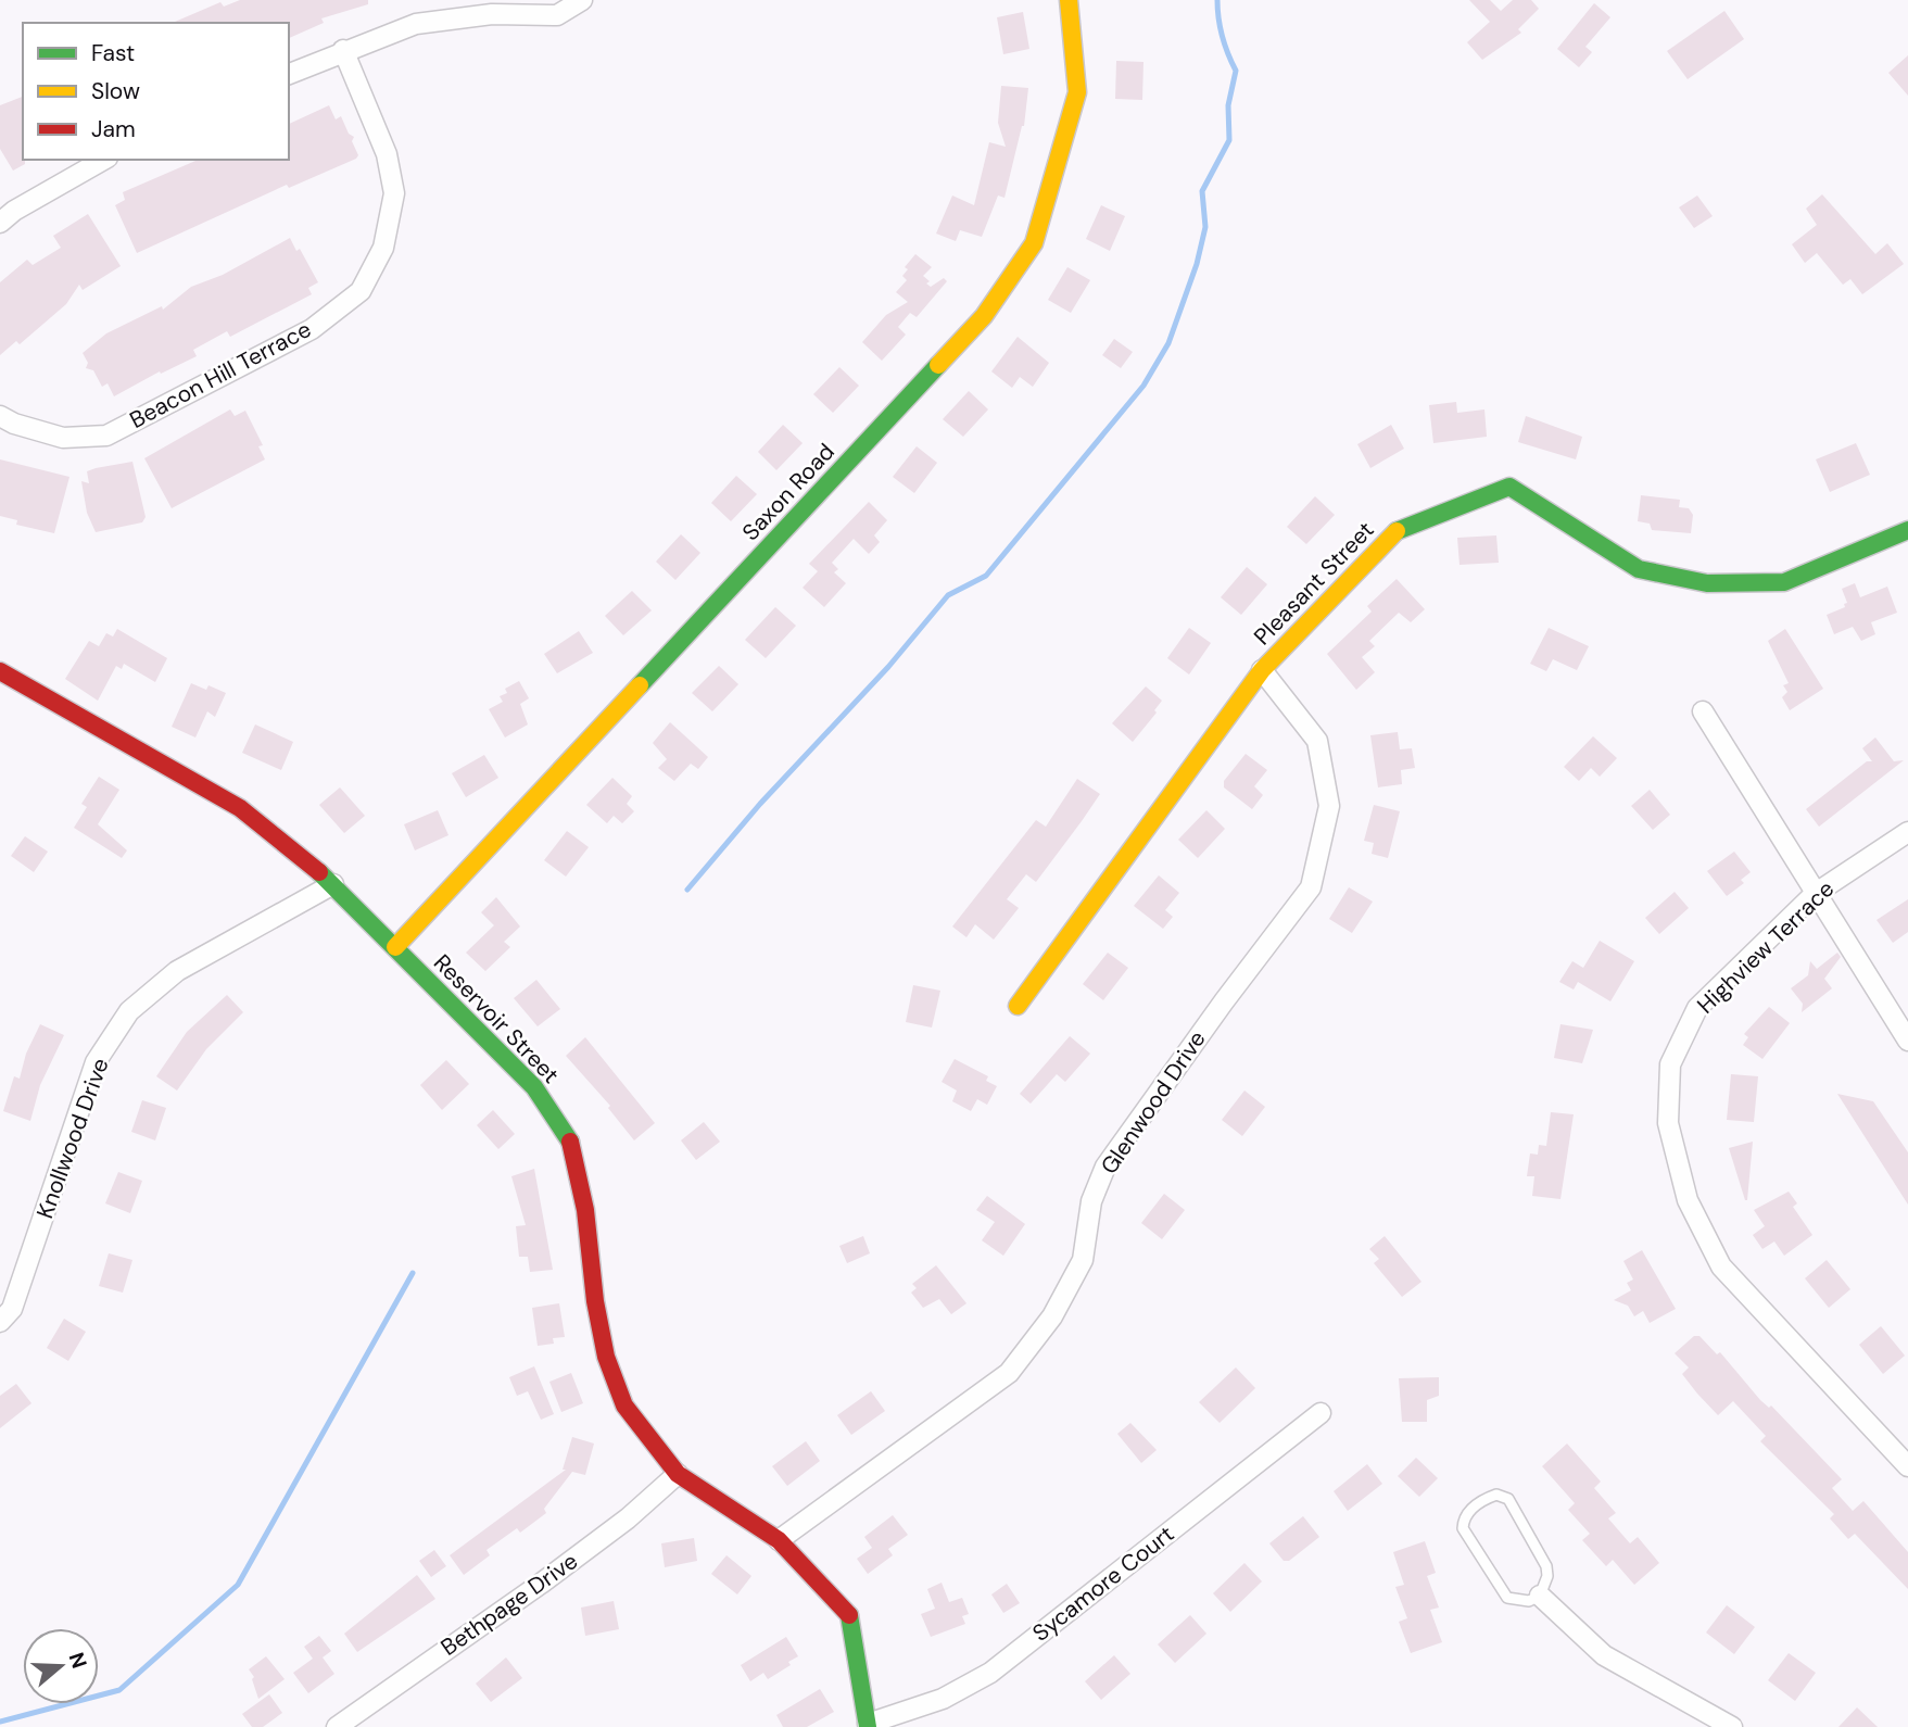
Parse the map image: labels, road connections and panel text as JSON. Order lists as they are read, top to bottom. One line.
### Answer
{"streets":{"street":["Beacon Hill Terrace","Saxon Road","Pleasant Street","Highview Terrace","Reservoir Street","Glenwood Drive","Knollwood Drive","Sycamore Court","Bethpage Drive"]},"crossings":[["Saxon Road","Reservoir Street"],["Pleasant Street","Glenwood Drive"],["Reservoir Street","Glenwood Drive"],["Reservoir Street","Knollwood Drive"],["Reservoir Street","Sycamore Court"],["Reservoir Street","Bethpage Drive"]],"legend":["Fast","Slow","Jam"],"north":"right"}
